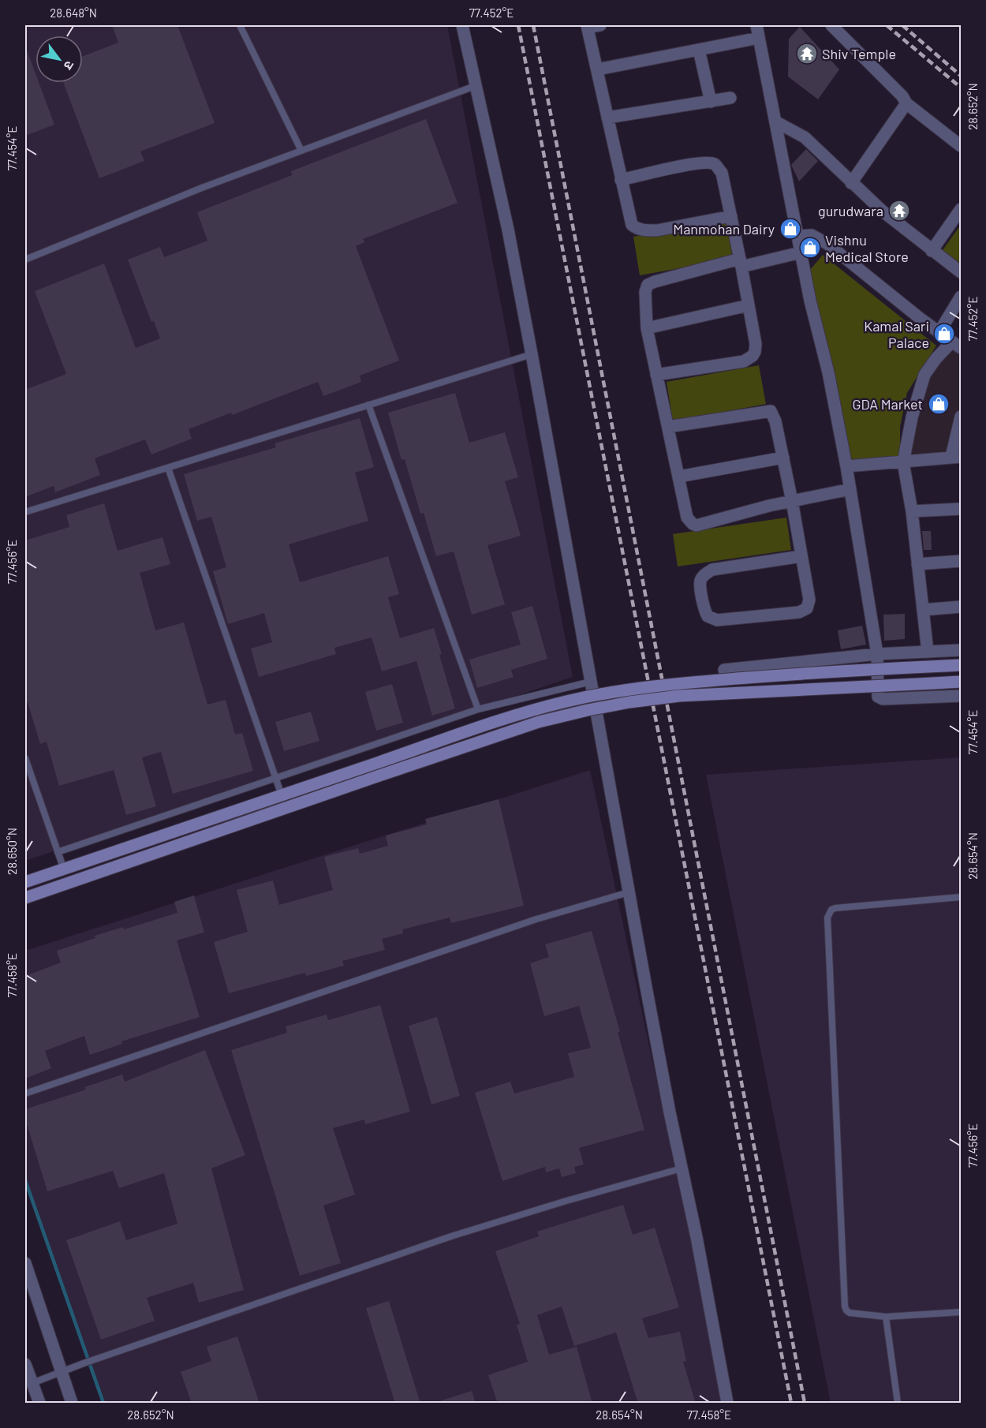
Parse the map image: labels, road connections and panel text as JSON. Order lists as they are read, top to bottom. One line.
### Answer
{"places":{"temple":["Shiv Temple","gurudwara"],"shop":["Manmohan Dairy","Vishnu Medical Store","Kamal Sari Palace","GDA Market"]},"north":"bottom right","coordinates":["28.648°N","77.452°E","28.652°N","77.454°E","77.456°E","28.650°N","28.654°N","77.458°E"]}
